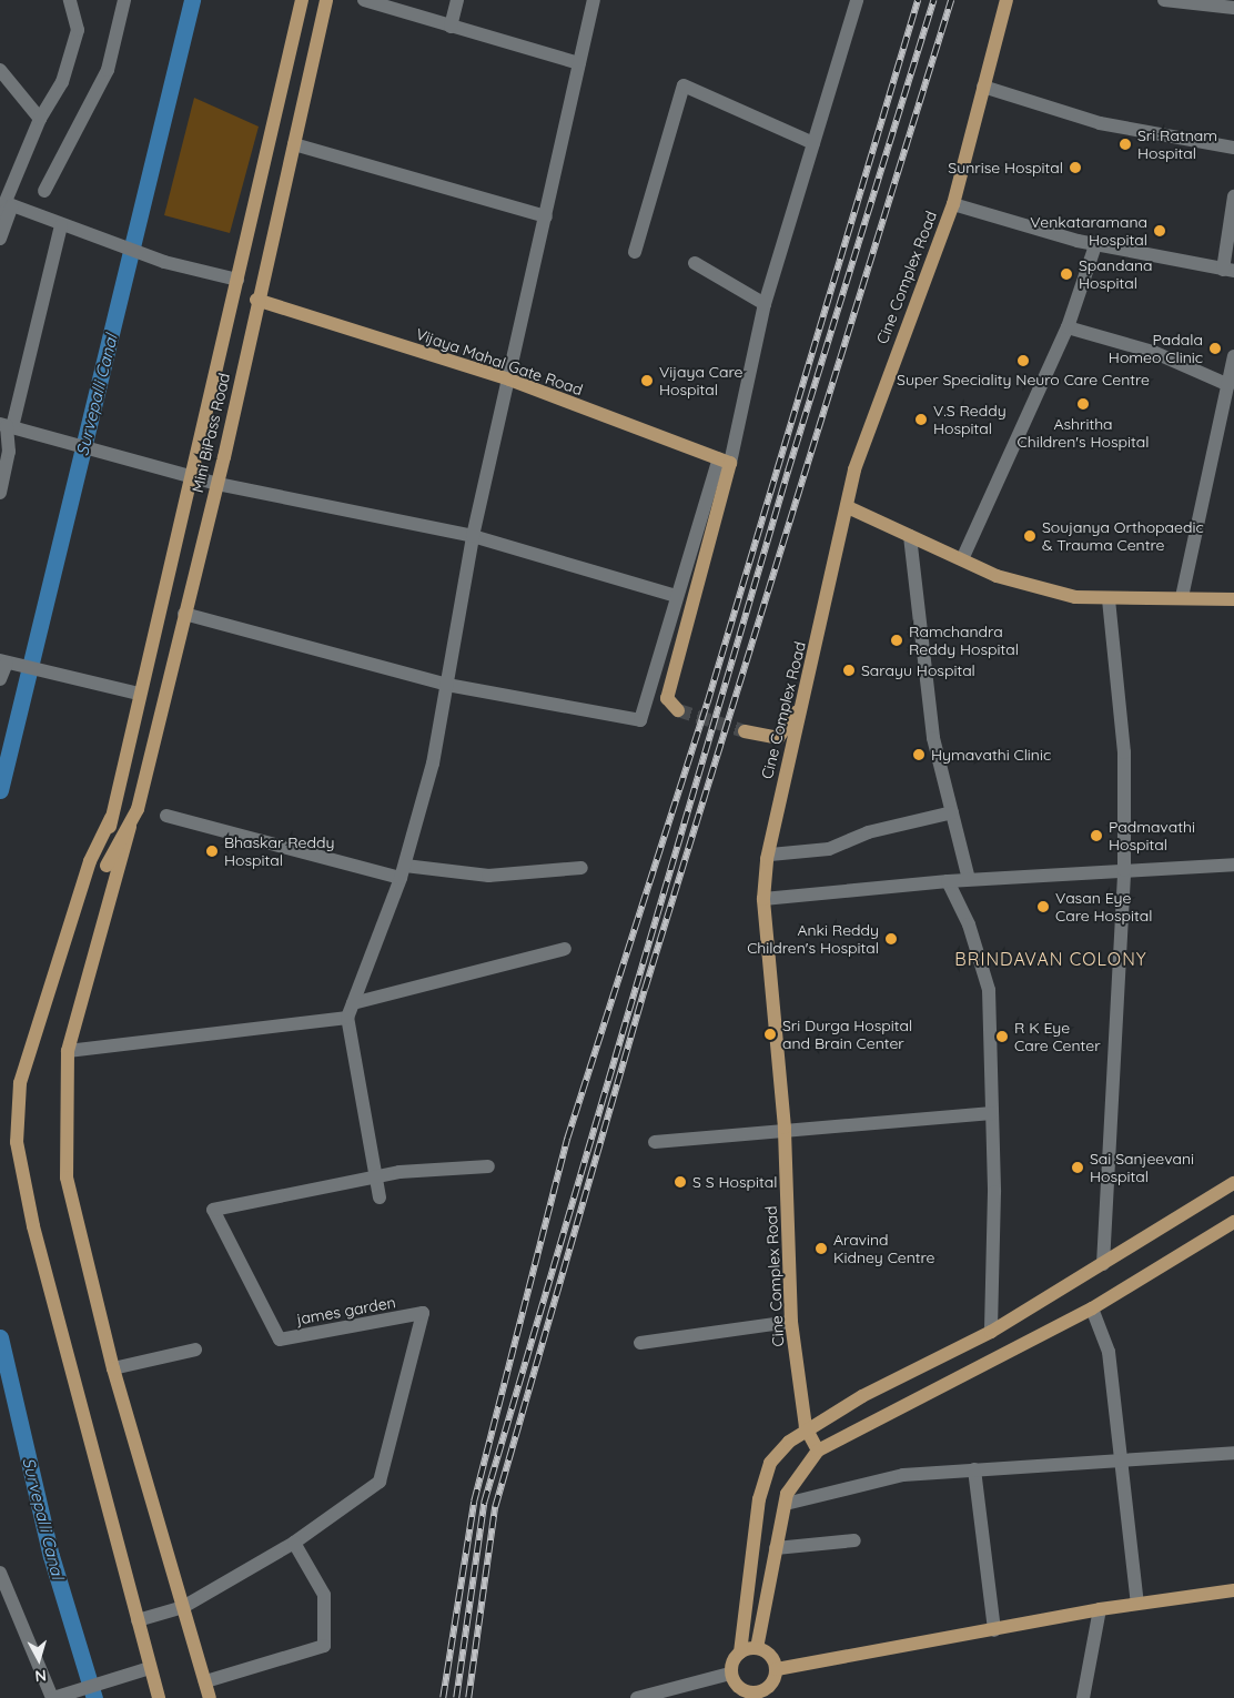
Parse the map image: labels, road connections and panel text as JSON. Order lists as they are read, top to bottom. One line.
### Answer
{"streets":{"main road":["Cine Complex Road","Vijaya Mahal Gate Road","Mini BiPass Road"],"street":["james garden"]},"crossings":[["Vijaya Mahal Gate Road","Mini BiPass Road"]],"districts":["BRINDAVAN COLONY"],"water":["Survepalli Canal"],"places":["Sri Ratnam Hospital","Sunrise Hospital","Venkataramana Hospital","Spandana Hospital","Padala Homeo Clinic","Super Speciality Neuro Care Centre","Vijaya Care Hospital","Ashritha Children's Hospital","V.S Reddy Hospital","Soujanya Orthopaedic & Trauma Centre","Ramchandra Reddy Hospital","Sarayu Hospital","Hymavathi Clinic","Padmavathi Hospital","Bhaskar Reddy Hospital","Vasan Eye Care Hospital","Anki Reddy Children's Hospital","Sri Durga Hospital and Brain Center","R K Eye Care Center","Sai Sanjeevani Hospital","S S Hospital","Aravind Kidney Centre"],"north":"bottom"}
